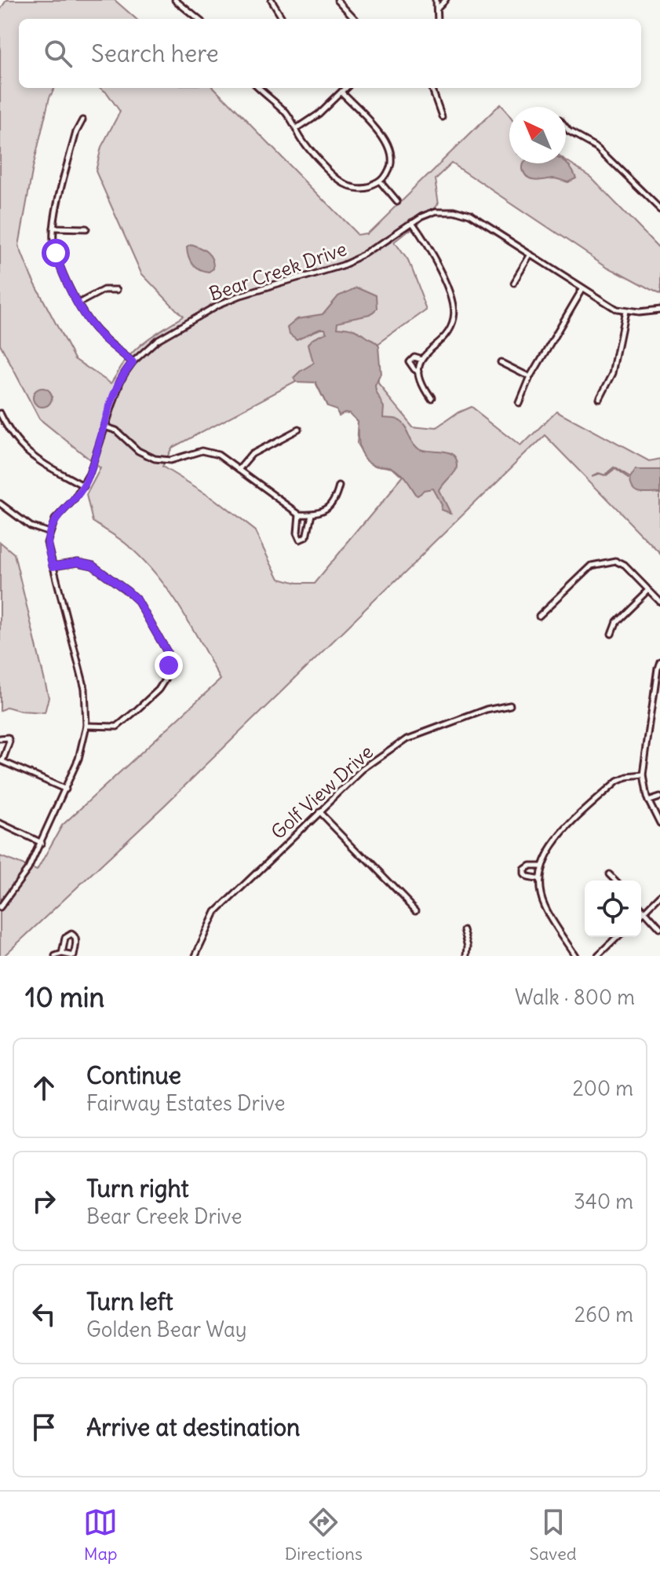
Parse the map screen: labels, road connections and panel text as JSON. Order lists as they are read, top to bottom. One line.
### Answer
{"streets":{"street":["Bear Creek Drive","Golf View Drive"]},"north":"top left","page":{"search":"Search here","heading":["10 min","Walk · 800 m"],"list":[["Continue","Fairway Estates Drive","200 m"],["Turn right","Bear Creek Drive","340 m"],["Turn left","Golden Bear Way","260 m"],"Arrive at destination"],"nav":["Map","Directions","Saved"]}}
